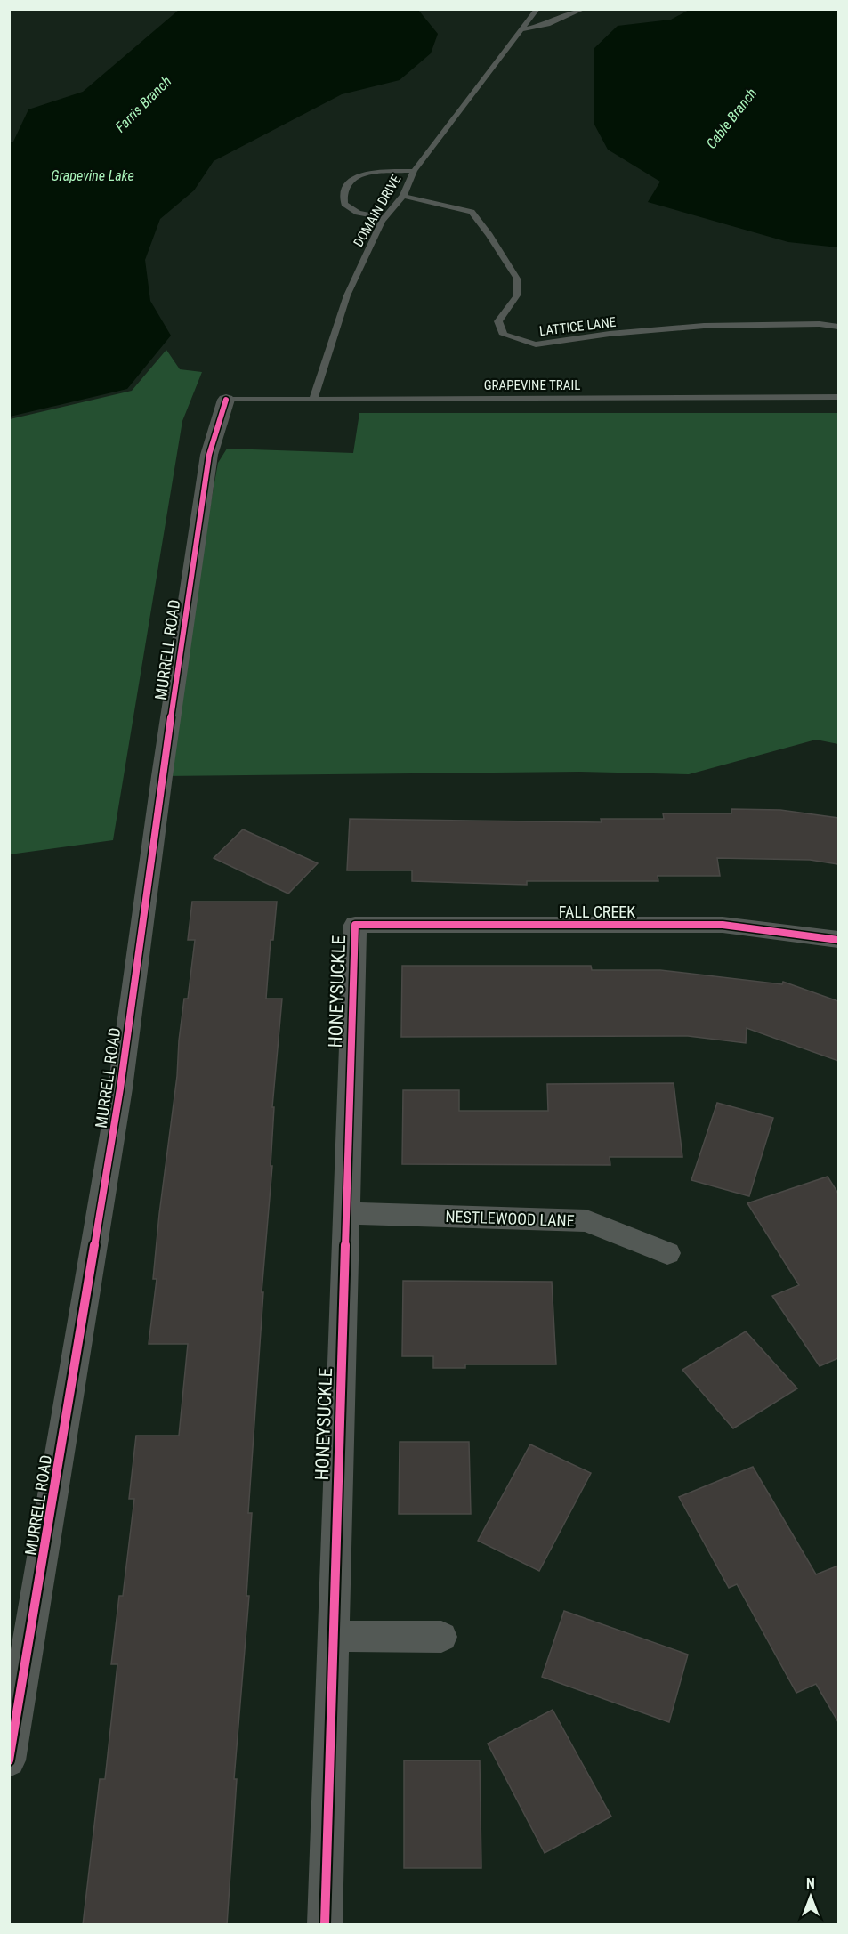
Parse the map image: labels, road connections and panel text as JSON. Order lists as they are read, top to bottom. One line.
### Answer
{"streets":{"street":["MURRELL ROAD","FALL CREEK","HONEYSUCKLE","NESTLEWOOD LANE"],"lane":["DOMAIN DRIVE","LATTICE LANE","GRAPEVINE TRAIL"]},"crossings":[["DOMAIN DRIVE","LATTICE LANE"],["DOMAIN DRIVE","GRAPEVINE TRAIL"],["GRAPEVINE TRAIL","MURRELL ROAD"],["FALL CREEK","HONEYSUCKLE"],["HONEYSUCKLE","NESTLEWOOD LANE"]],"water":["Farris Branch","Cable Branch","Grapevine Lake"],"north":"top"}
